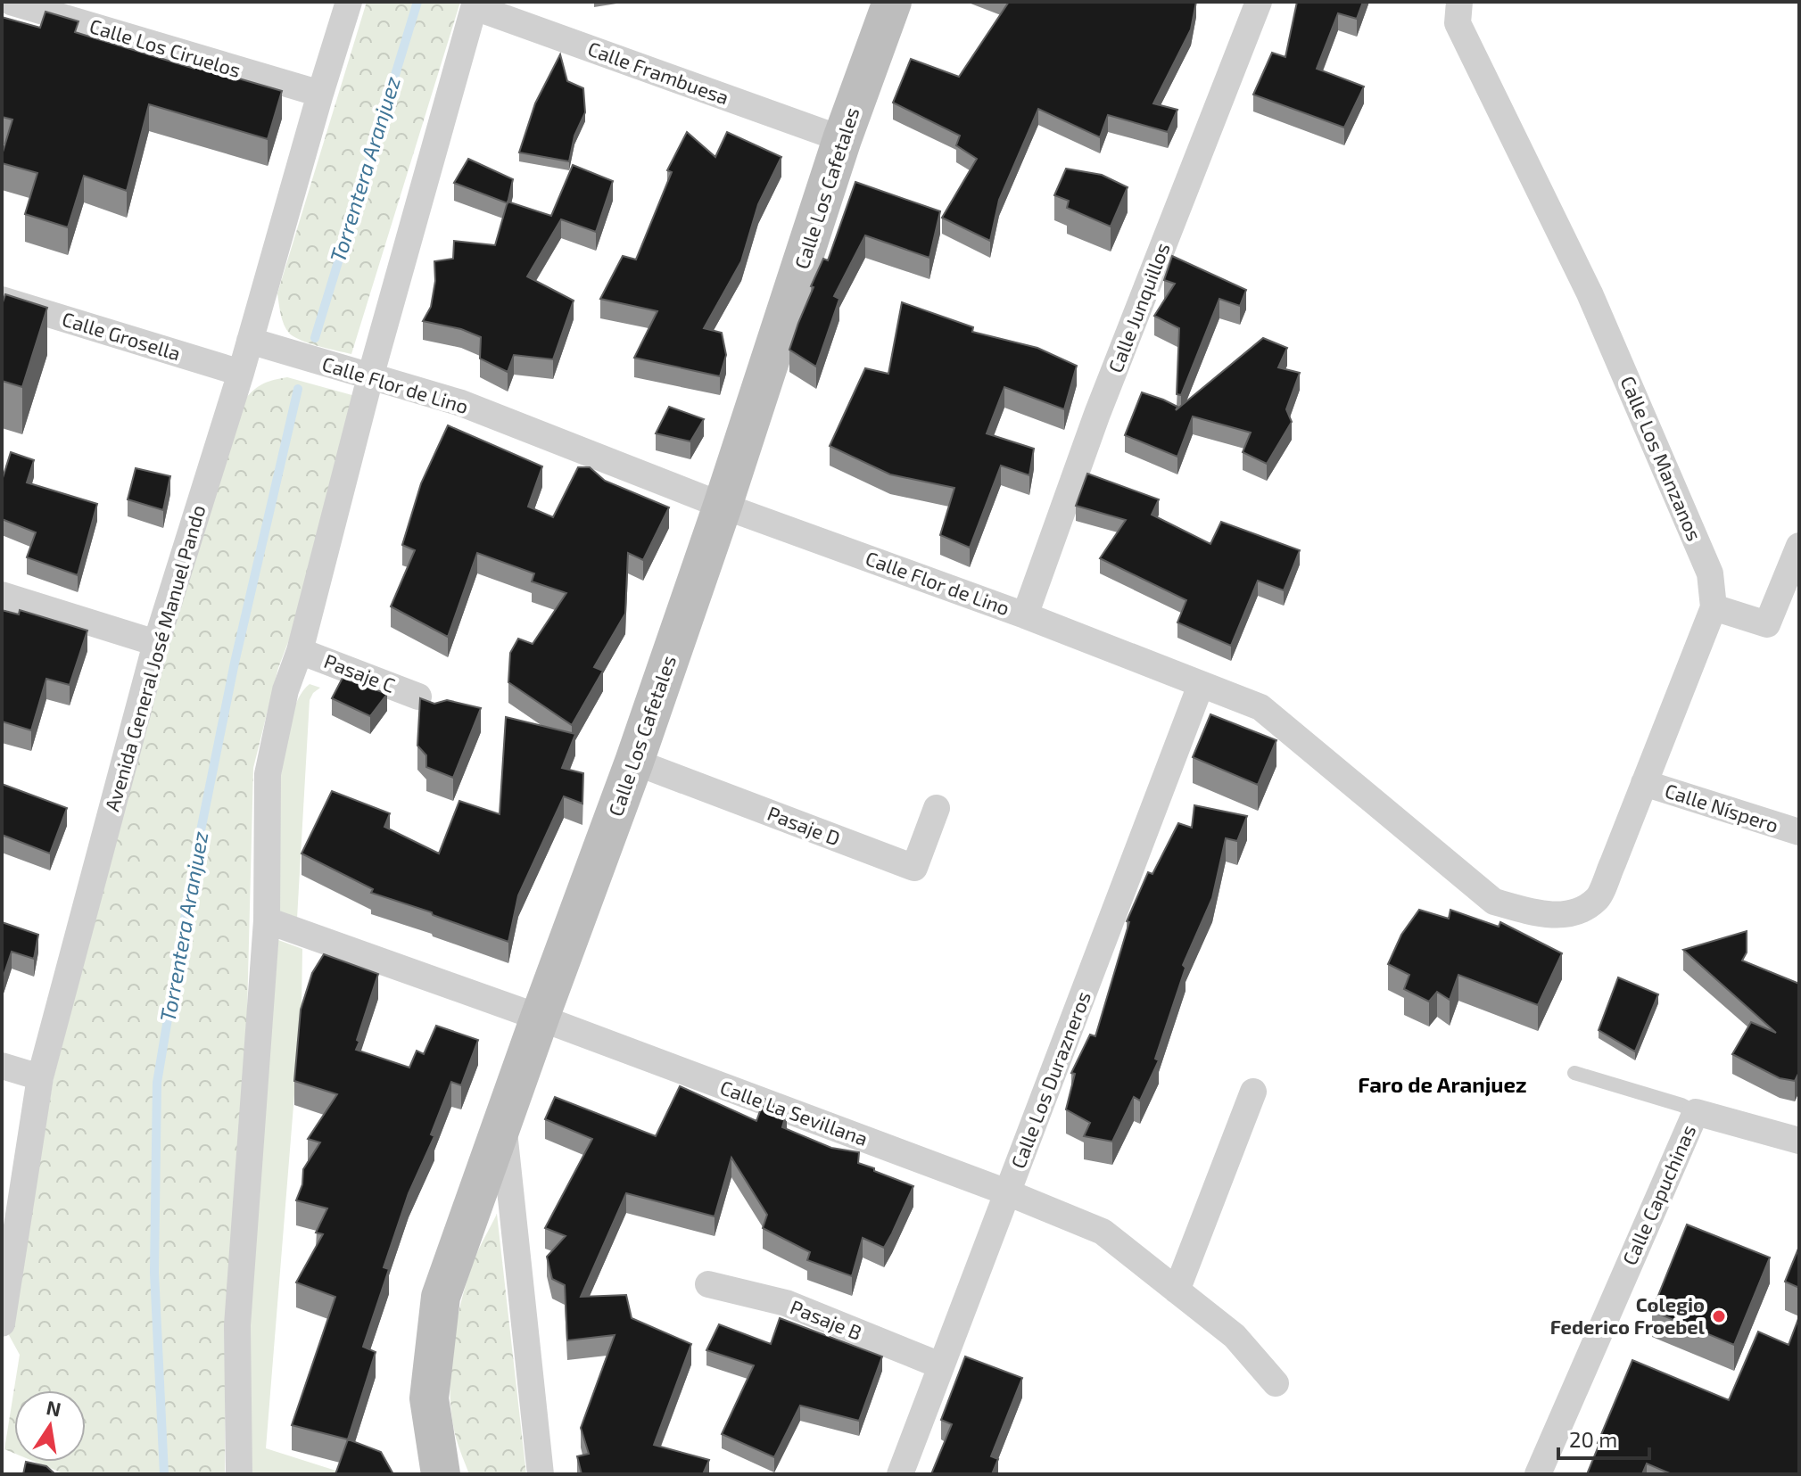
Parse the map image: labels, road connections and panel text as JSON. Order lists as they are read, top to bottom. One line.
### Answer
{"streets":{"main road":["Calle Los Cafetales"],"street":["Calle Los Ciruelos","Calle Frambuesa","Calle Junquillos","Calle Grosella","Calle Flor de Lino","Calle Los Manzanos","Avenida General José Manuel Pando","Pasaje C","Calle Níspero","Pasaje D","Calle Los Durazneros","Calle La Sevillana","Calle Capuchinas","Pasaje B"]},"crossings":[["Calle Los Ciruelos","Avenida General José Manuel Pando"],["Calle Frambuesa","Calle Los Cafetales"],["Calle Los Cafetales","Calle Flor de Lino"],["Calle Los Cafetales","Pasaje D"],["Calle Los Cafetales","Calle La Sevillana"],["Calle Junquillos","Calle Flor de Lino"],["Calle Grosella","Avenida General José Manuel Pando"],["Calle Flor de Lino","Calle Los Manzanos"],["Calle Flor de Lino","Avenida General José Manuel Pando"],["Calle Flor de Lino","Calle Los Durazneros"],["Calle Los Manzanos","Calle Níspero"],["Calle Los Durazneros","Calle La Sevillana"],["Calle Los Durazneros","Pasaje B"]],"districts":["Faro de Aranjuez"],"water":["Torrentera Aranjuez"],"places":["Colegio Federico Froebel"],"scale_bar":"20 m","north":"top"}
